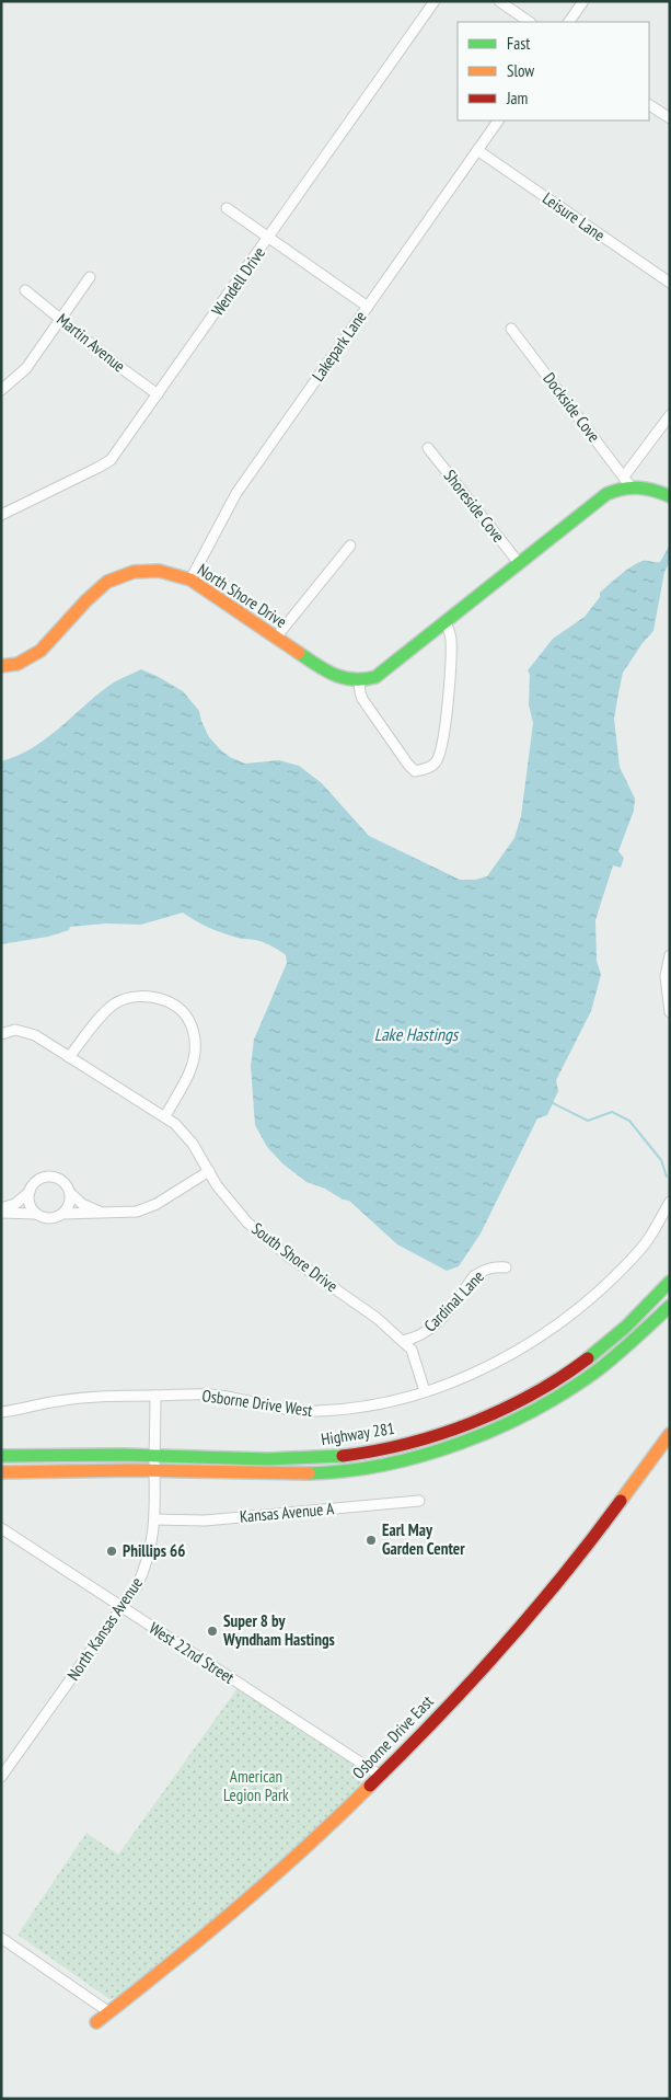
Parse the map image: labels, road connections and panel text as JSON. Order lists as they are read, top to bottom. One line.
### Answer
{"streets":{"main road":["North Shore Drive","Highway 281","Osborne Drive East"],"street":["Leisure Lane","Wendell Drive","Martin Avenue","Lakepark Lane","Dockside Cove","Shoreside Cove","South Shore Drive","Cardinal Lane","Osborne Drive West","Kansas Avenue A","North Kansas Avenue","West 22nd Street"]},"crossings":[["Leisure Lane","Lakepark Lane"],["Wendell Drive","Martin Avenue"],["Lakepark Lane","North Shore Drive"],["South Shore Drive","Cardinal Lane"],["South Shore Drive","Osborne Drive West"],["Osborne Drive West","North Kansas Avenue"],["Highway 281","North Kansas Avenue"],["Kansas Avenue A","North Kansas Avenue"],["North Kansas Avenue","West 22nd Street"],["West 22nd Street","Osborne Drive East"]],"water":["Lake Hastings"],"parks":["American Legion Park"],"places":["Earl May Garden Center","Phillips 66","Super 8 by Wyndham Hastings"],"legend":["Fast","Slow","Jam"]}
